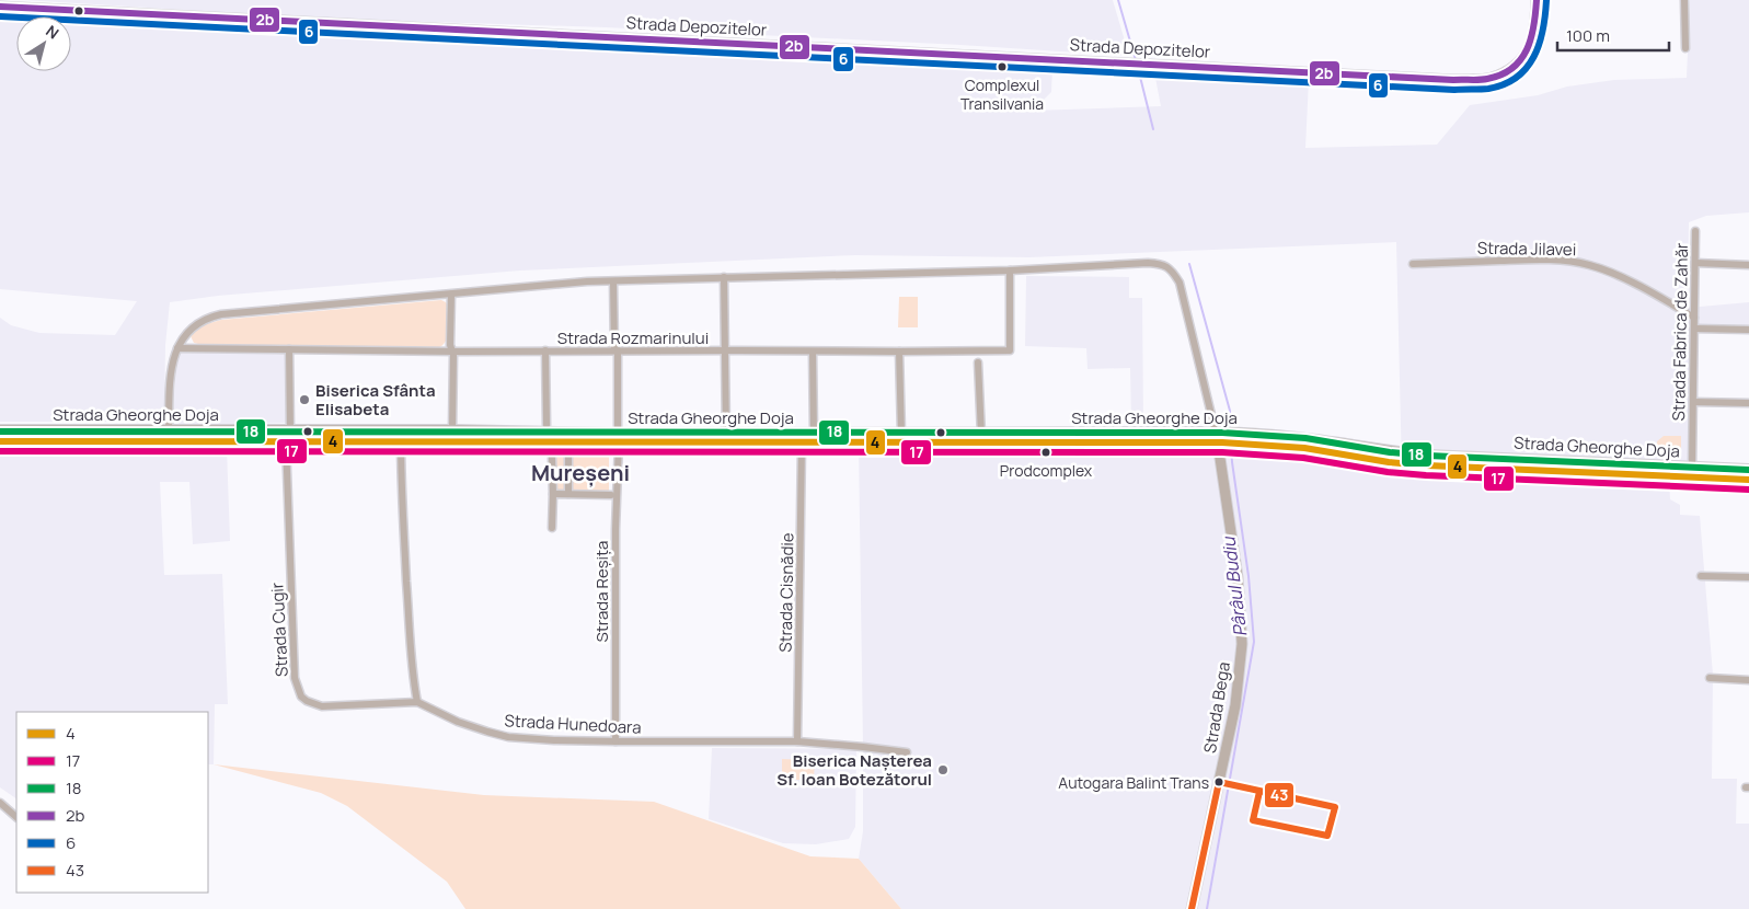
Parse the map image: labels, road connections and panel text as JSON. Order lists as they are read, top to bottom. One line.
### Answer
{"streets":{"main road":["Strada Gheorghe Doja"],"street":["Strada Depozitelor","Strada Jilavei","Strada Fabrica de Zahăr","Strada Rozmarinului","Strada Reșița","Strada Cisnădie","Strada Cugir","Strada Bega","Strada Hunedoara"]},"crossings":[["Strada Jilavei","Strada Fabrica de Zahăr"],["Strada Fabrica de Zahăr","Strada Gheorghe Doja"],["Strada Rozmarinului","Strada Reșița"],["Strada Rozmarinului","Strada Cugir"],["Strada Gheorghe Doja","Strada Reșița"],["Strada Gheorghe Doja","Strada Cisnădie"],["Strada Gheorghe Doja","Strada Cugir"],["Strada Gheorghe Doja","Strada Bega"],["Strada Reșița","Strada Hunedoara"],["Strada Cisnădie","Strada Hunedoara"],["Strada Cugir","Strada Hunedoara"]],"districts":["Mureșeni"],"water":["Pârâul Budiu"],"places":["Complexul Transilvania","Biserica Sfânta Elisabeta","Prodcomplex","Biserica Nașterea Sf. Ioan Botezătorul","Autogara Balint Trans"],"lines":["transit line 2b","transit line 6","transit line 18","transit line 4","transit line 17","transit line 43"],"legend":["4","17","18","2b","6","43"],"scale_bar":"100 m","north":"top right"}
